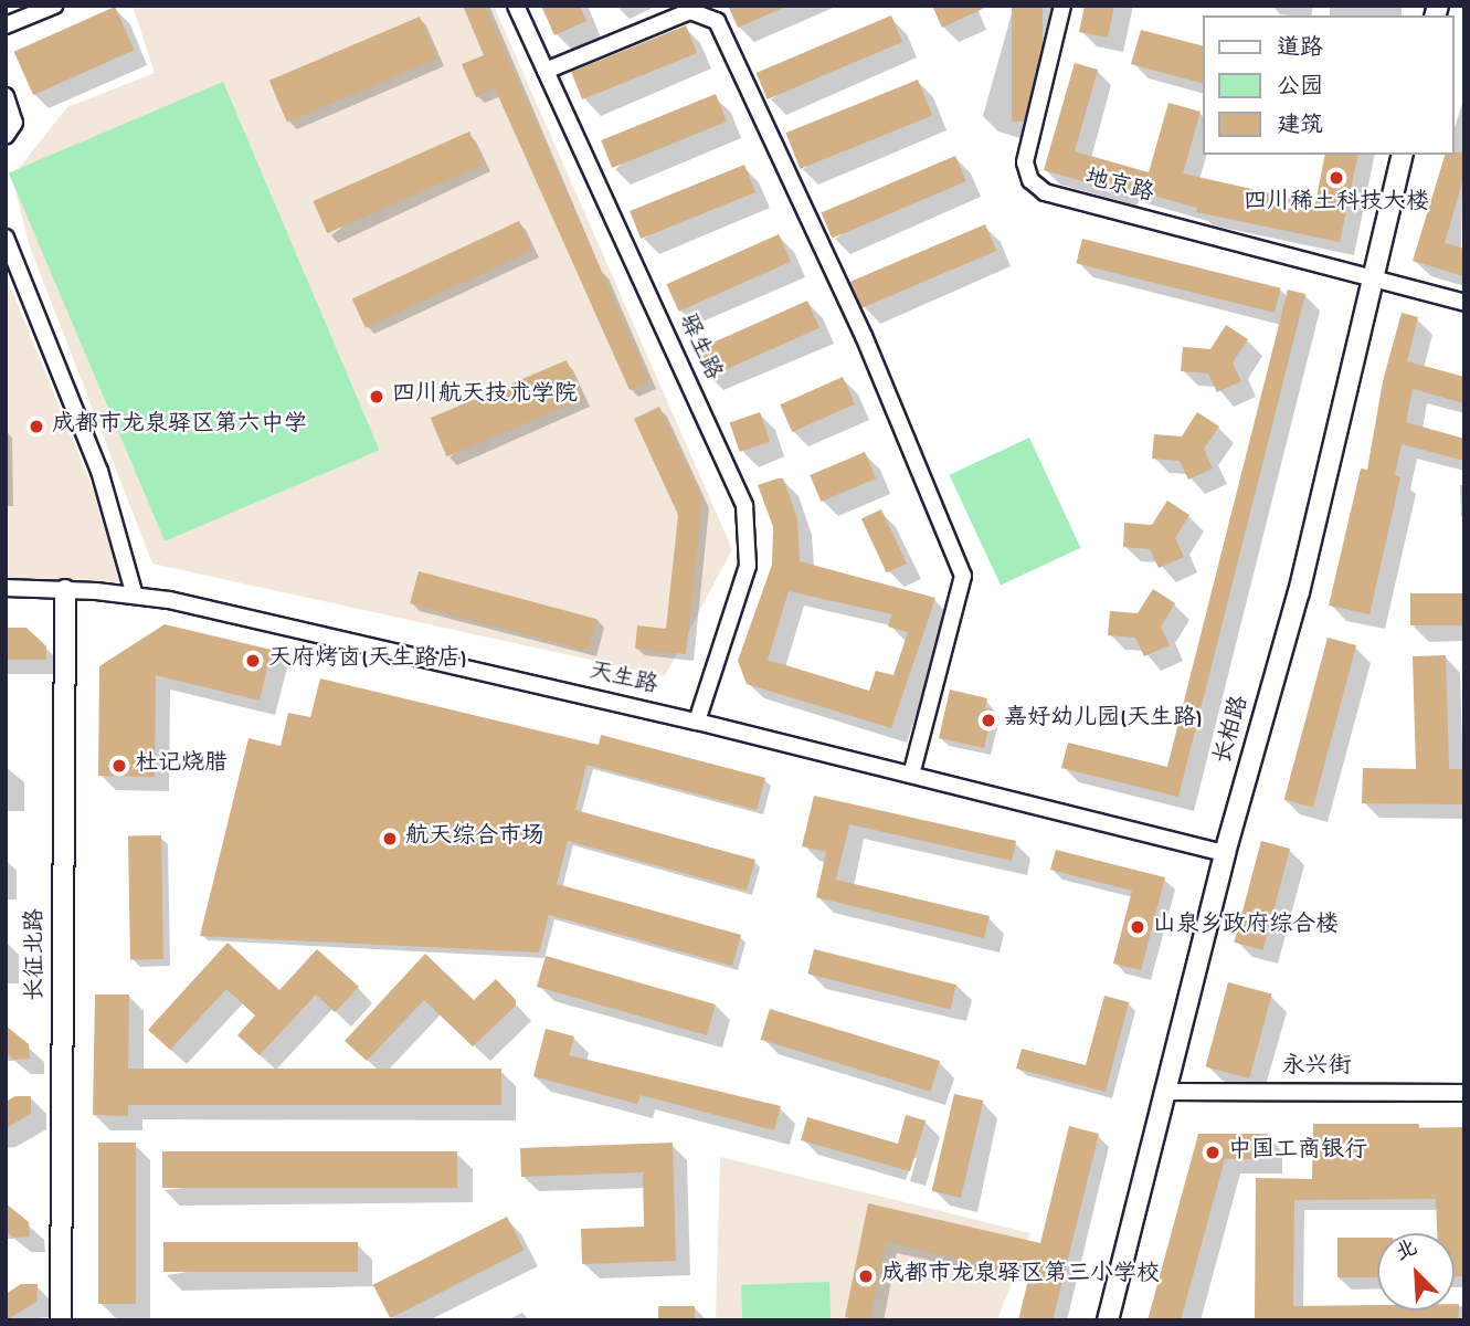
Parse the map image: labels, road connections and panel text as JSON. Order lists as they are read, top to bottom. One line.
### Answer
{"streets":{"street":["地京路","驿生路","天生路","长柏路","长征北路","永兴街"]},"crossings":[["地京路","长柏路"],["驿生路","天生路"],["天生路","长柏路"],["天生路","长征北路"],["长柏路","永兴街"]],"places":["四川稀土科技大楼","四川航天技术学院","成都市龙泉驿区第六中学","天府烤卤(天生路店)","嘉好幼儿园(天生路)","杜记烧腊","航天综合市场","山泉乡政府综合楼","中国工商银行","成都市龙泉驿区第三小学校"],"legend":["道路","公园","建筑"],"north":"top left"}
